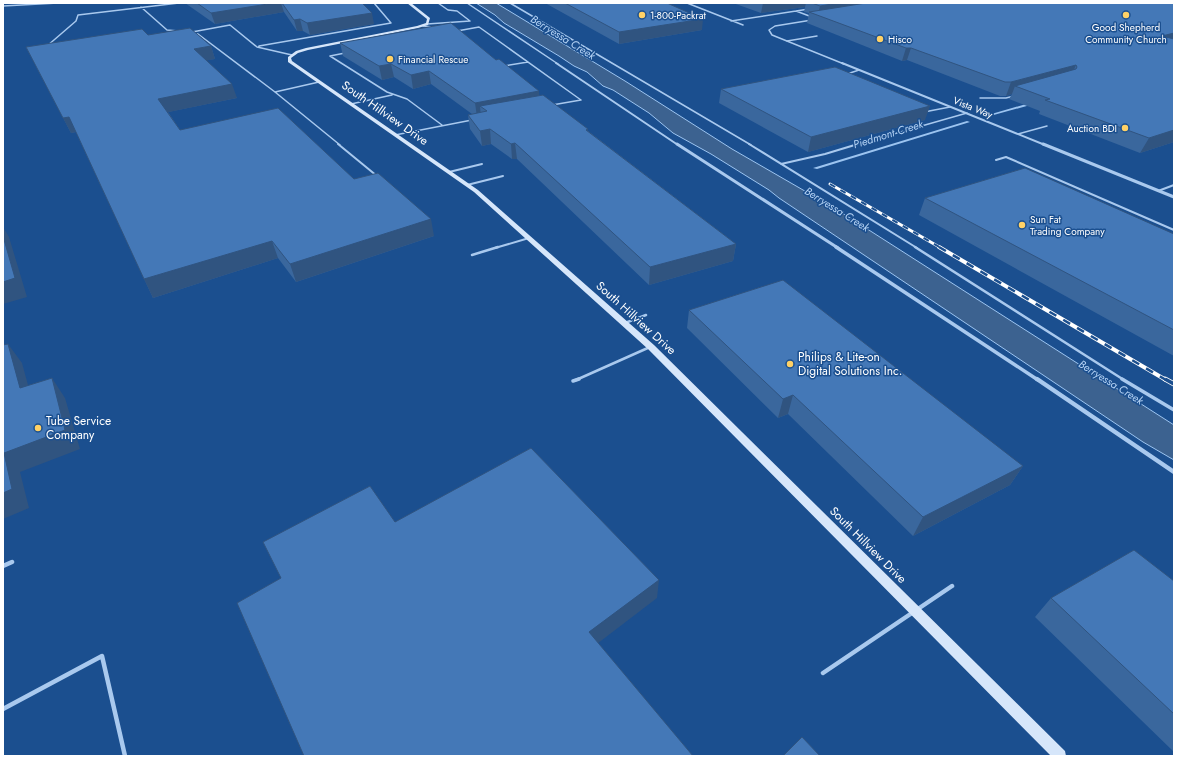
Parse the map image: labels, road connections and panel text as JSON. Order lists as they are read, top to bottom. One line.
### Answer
{"streets":{"street":["Vista Way","South Hillview Drive"]},"water":["Berryessa Creek","Piedmont Creek"],"places":["1-800-Packrat","Good Shepherd Community Church","Hisco","Financial Rescue","Auction BDI","Sun Fat Trading Company","Philips & Lite-on Digital Solutions Inc.","Tube Service Company"]}
